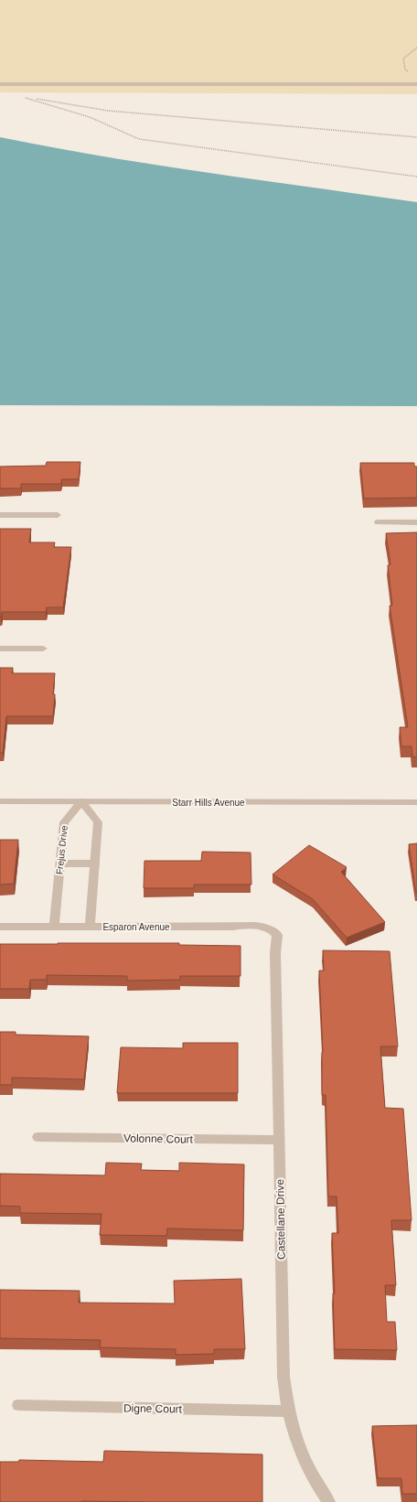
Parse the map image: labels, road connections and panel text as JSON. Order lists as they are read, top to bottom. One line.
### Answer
{"streets":{"street":["Starr Hills Avenue","Frejus Drive","Esparon Avenue","Volonne Court","Castellane Drive","Digne Court"]},"crossings":[["Starr Hills Avenue","Frejus Drive"],["Frejus Drive","Esparon Avenue"],["Esparon Avenue","Castellane Drive"],["Volonne Court","Castellane Drive"],["Castellane Drive","Digne Court"]]}
